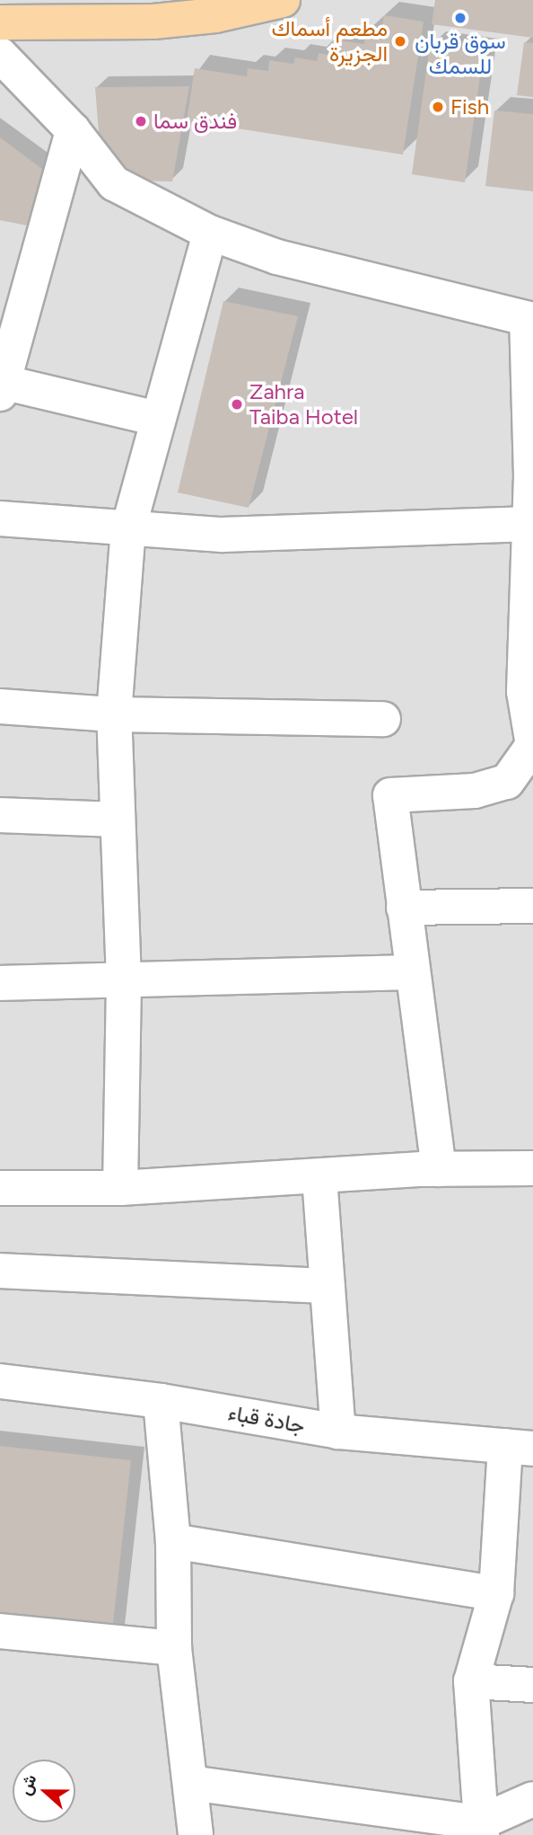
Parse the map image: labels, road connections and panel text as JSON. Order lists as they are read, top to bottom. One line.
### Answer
{"streets":{"street":["جادة قباء"]},"places":["سوق قربان للسمك","مطعم أسماك الجزيرة","Fish","فندق سما","Zahra Taiba Hotel"],"north":"left"}
